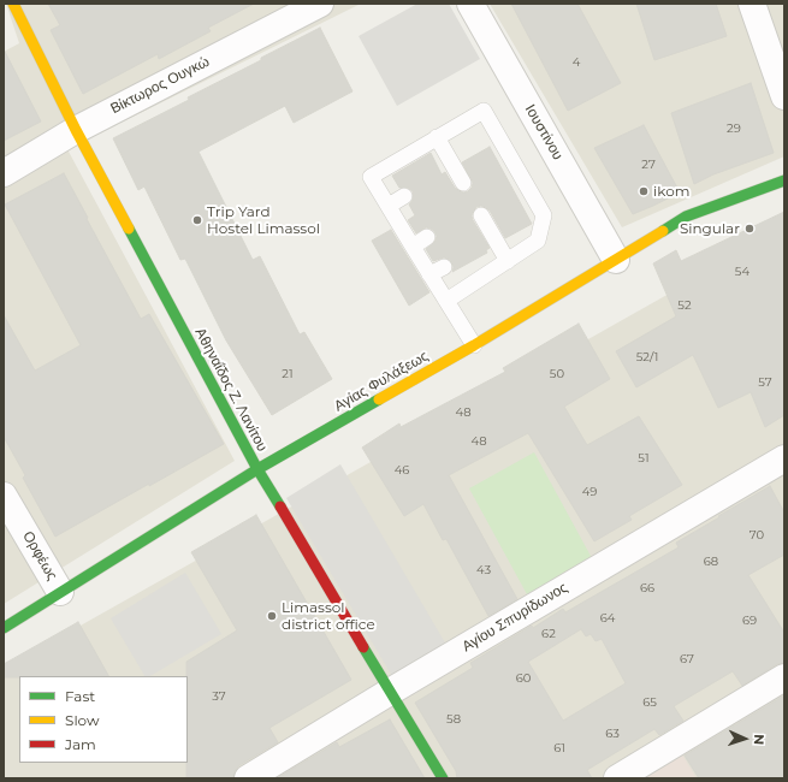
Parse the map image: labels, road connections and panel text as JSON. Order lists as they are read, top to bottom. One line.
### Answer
{"streets":{"main road":["Αγίας Φυλάξεως","Αθηναΐδος Ζ. Λανίτου"],"street":["Βίκτωρος Ουγκώ","Ιουστίνου","Ορφέως","Αγίου Σπυρίδωνος"]},"crossings":[["Βίκτωρος Ουγκώ","Αθηναΐδος Ζ. Λανίτου"],["Ιουστίνου","Αγίας Φυλάξεως"],["Αγίας Φυλάξεως","Αθηναΐδος Ζ. Λανίτου"],["Αγίας Φυλάξεως","Ορφέως"],["Αθηναΐδος Ζ. Λανίτου","Αγίου Σπυρίδωνος"]],"places":["ikom","Trip Yard Hostel Limassol","Singular","Limassol district office"],"house_numbers":["4","29","27","54","52","52/1","21","50","57","48","48","51","46","49","70","68","43","66","64","69","62","67","60","37","65","58","63","61"],"legend":["Fast","Slow","Jam"],"north":"right"}
